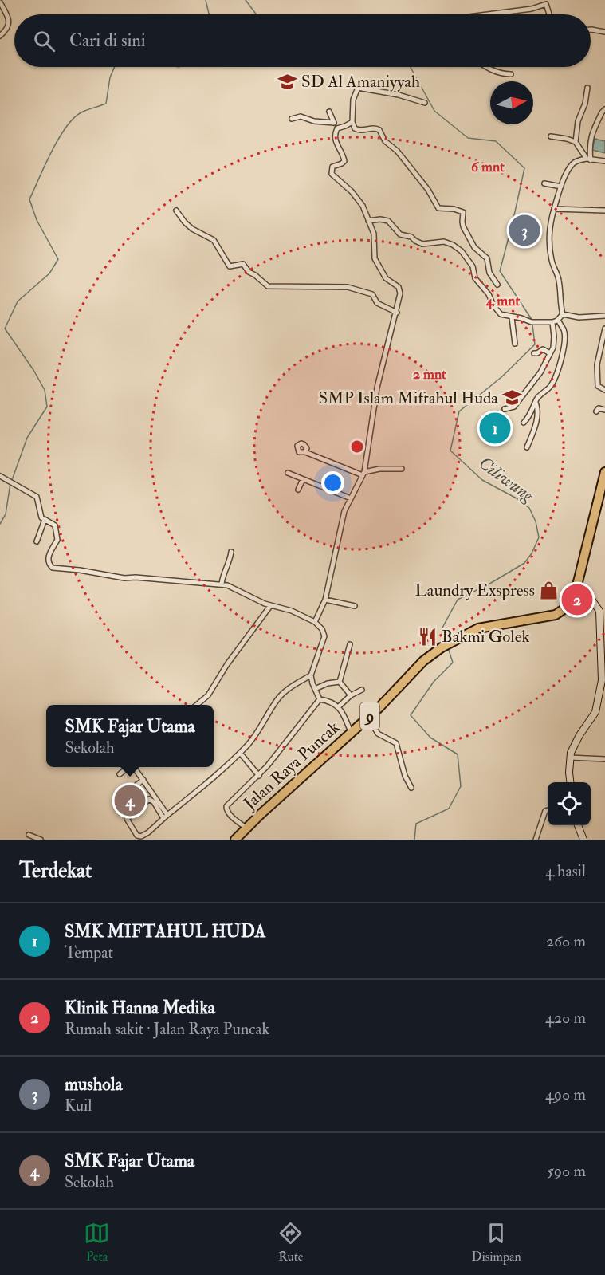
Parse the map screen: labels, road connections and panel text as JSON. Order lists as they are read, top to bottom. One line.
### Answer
{"streets":{"highway":["9","Jalan Raya Puncak"]},"water":["Ciliwung"],"places":{"school or university":["SD Al Amaniyyah","SMP Islam Miftahul Huda"],"shop":["Laundry Exspress"],"restaurant":["Bakmi Golek"]},"north":"right","page":{"search":"Cari di sini","pins":["3","1","2","4"],"popup":["SMK Fajar Utama","Sekolah"],"heading":["Terdekat","4 hasil"],"list":[{"mark":"1","name":"SMK MIFTAHUL HUDA","note":"Tempat","value":"260 m"},{"mark":"2","name":"Klinik Hanna Medika","note":"Rumah sakit · Jalan Raya Puncak","value":"420 m"},{"mark":"3","name":"mushola","note":"Kuil","value":"490 m"},{"mark":"4","name":"SMK Fajar Utama","note":"Sekolah","value":"590 m"}],"nav":["Peta","Rute","Disimpan"]},"rings":["6 mnt","4 mnt","2 mnt"]}
